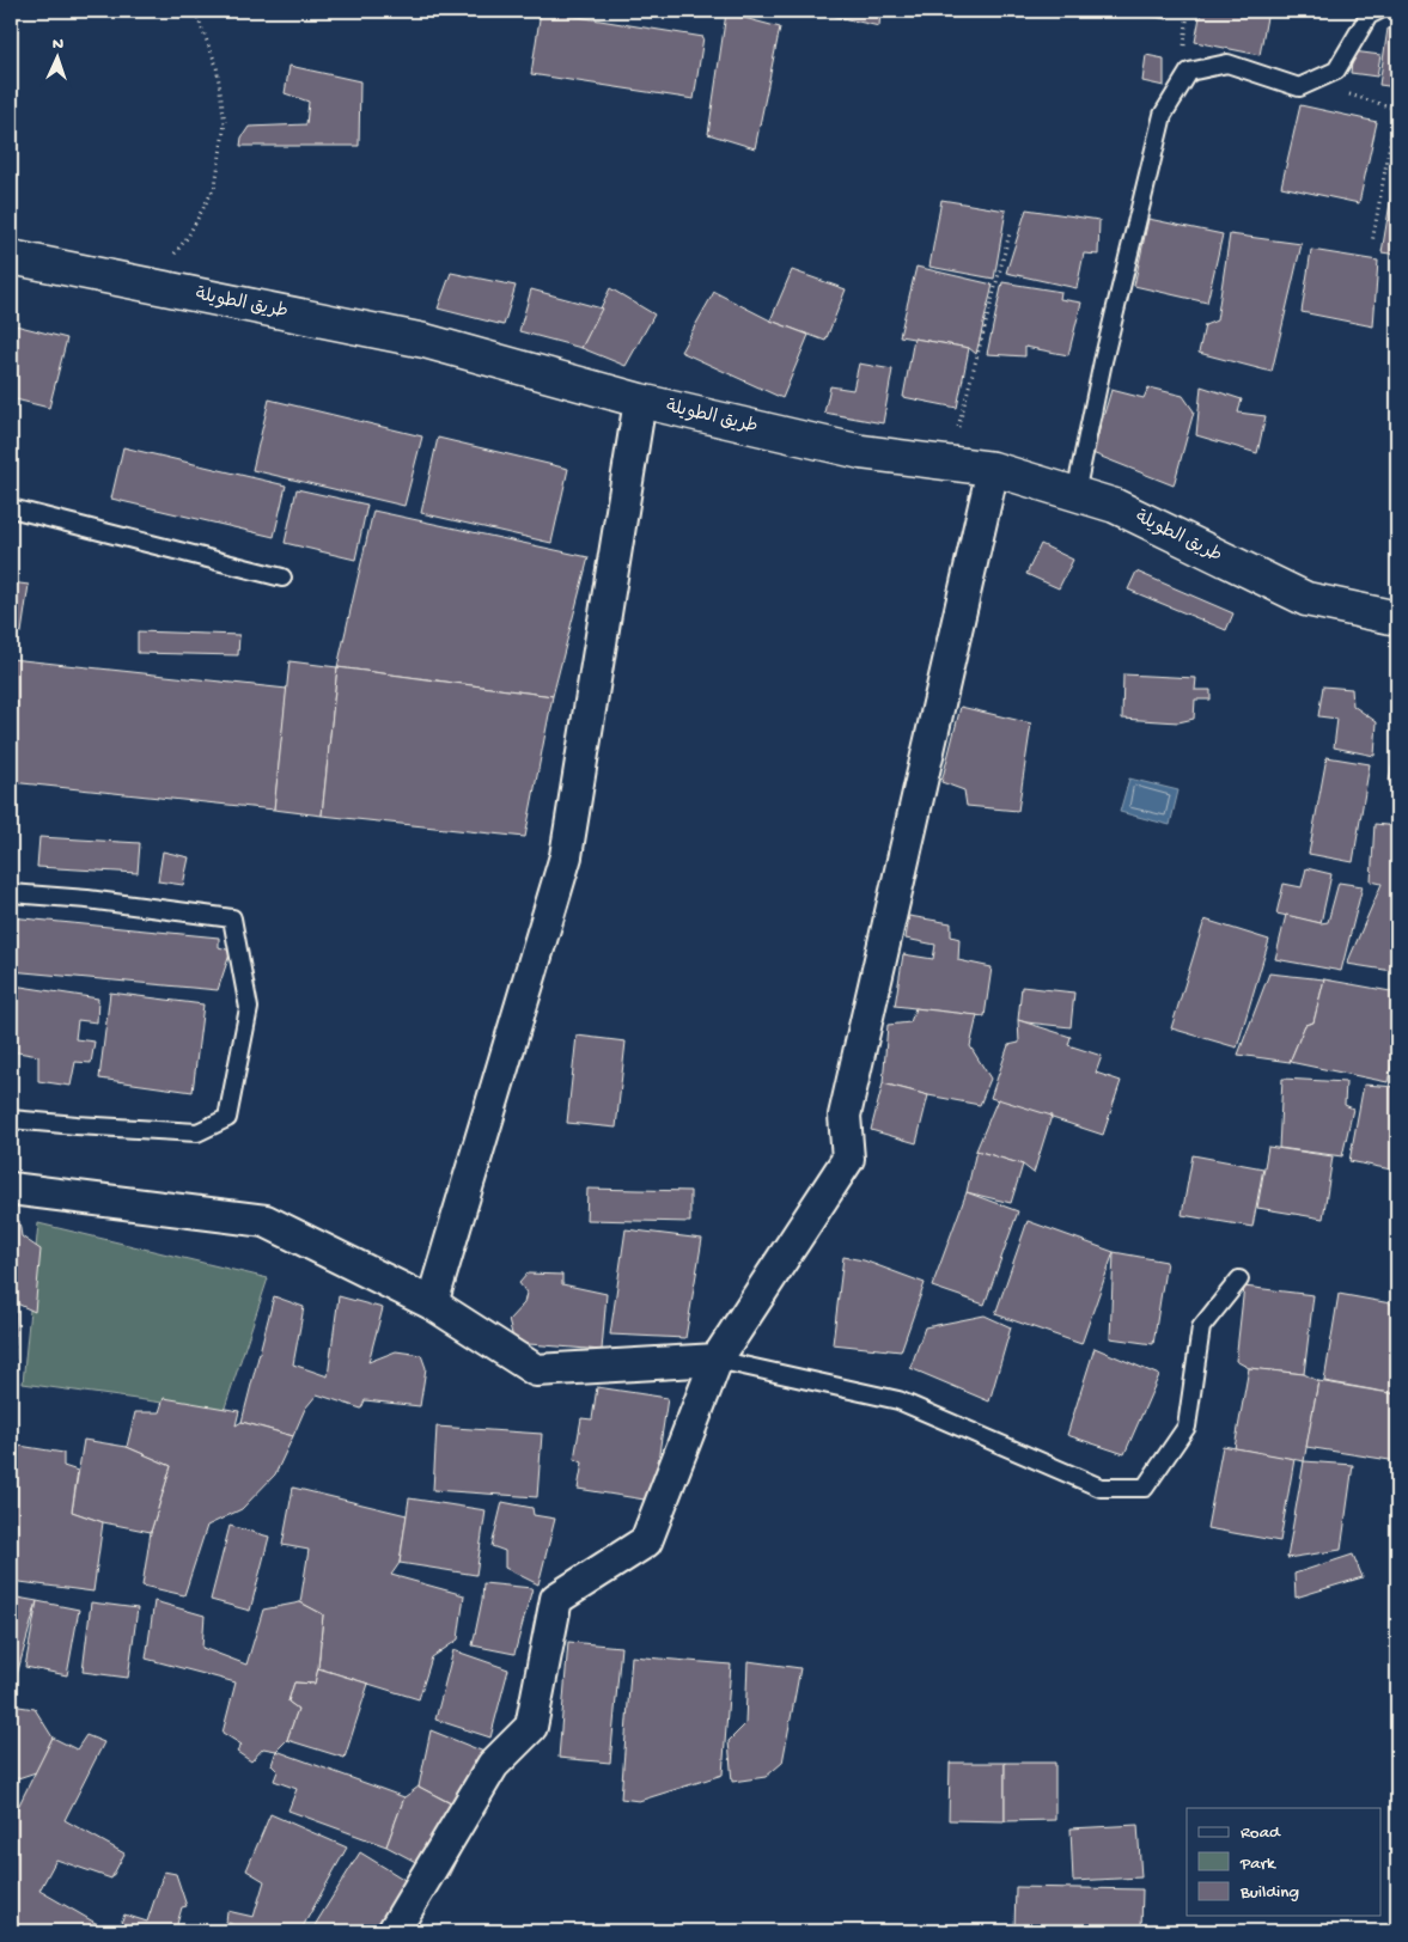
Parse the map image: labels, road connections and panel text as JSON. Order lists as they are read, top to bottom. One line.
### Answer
{"streets":{"street":["طريق الطويلة"]},"legend":["Road","Park","Building"],"north":"top"}
